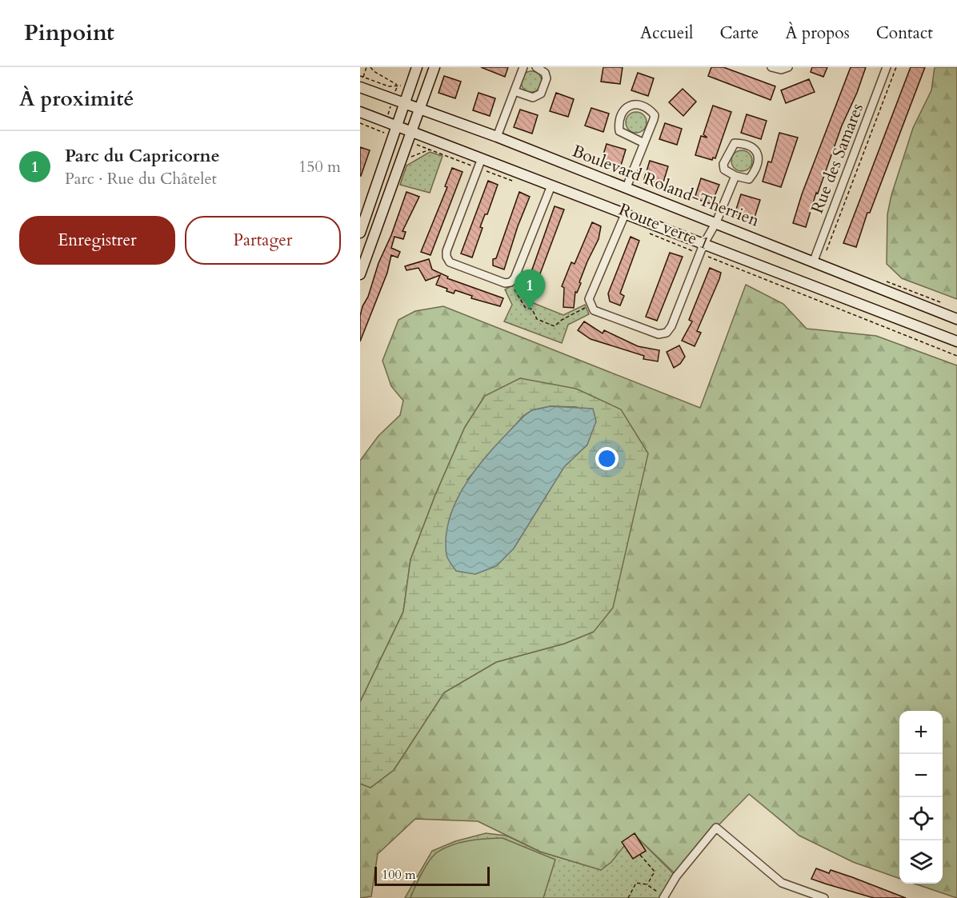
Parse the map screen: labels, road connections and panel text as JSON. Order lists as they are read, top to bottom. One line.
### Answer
{"streets":{"main road":["Boulevard Roland-Therrien"],"street":["Rue des Samares"],"path":["Route verte 1"]},"crossings":[["Rue des Samares","Boulevard Roland-Therrien"]],"scale_bar":"100 m","page":{"header":"Pinpoint","nav":["Accueil","Carte","À propos","Contact"],"heading":"À proximité","list":[{"mark":"1","name":"Parc du Capricorne","note":"Parc · Rue du Châtelet","value":"150 m"}],"buttons":["Enregistrer","Partager"],"pins":"1","map_buttons":["+","−"],"scale":"100 m"}}
